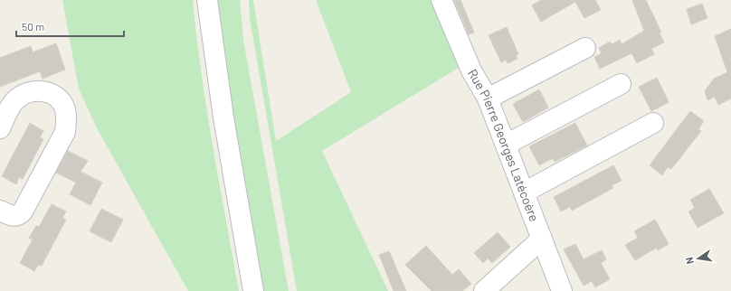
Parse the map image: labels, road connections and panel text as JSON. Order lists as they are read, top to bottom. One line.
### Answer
{"streets":{"street":["Rue Pierre Georges Latécoère"]},"scale_bar":"50 m","north":"left"}
